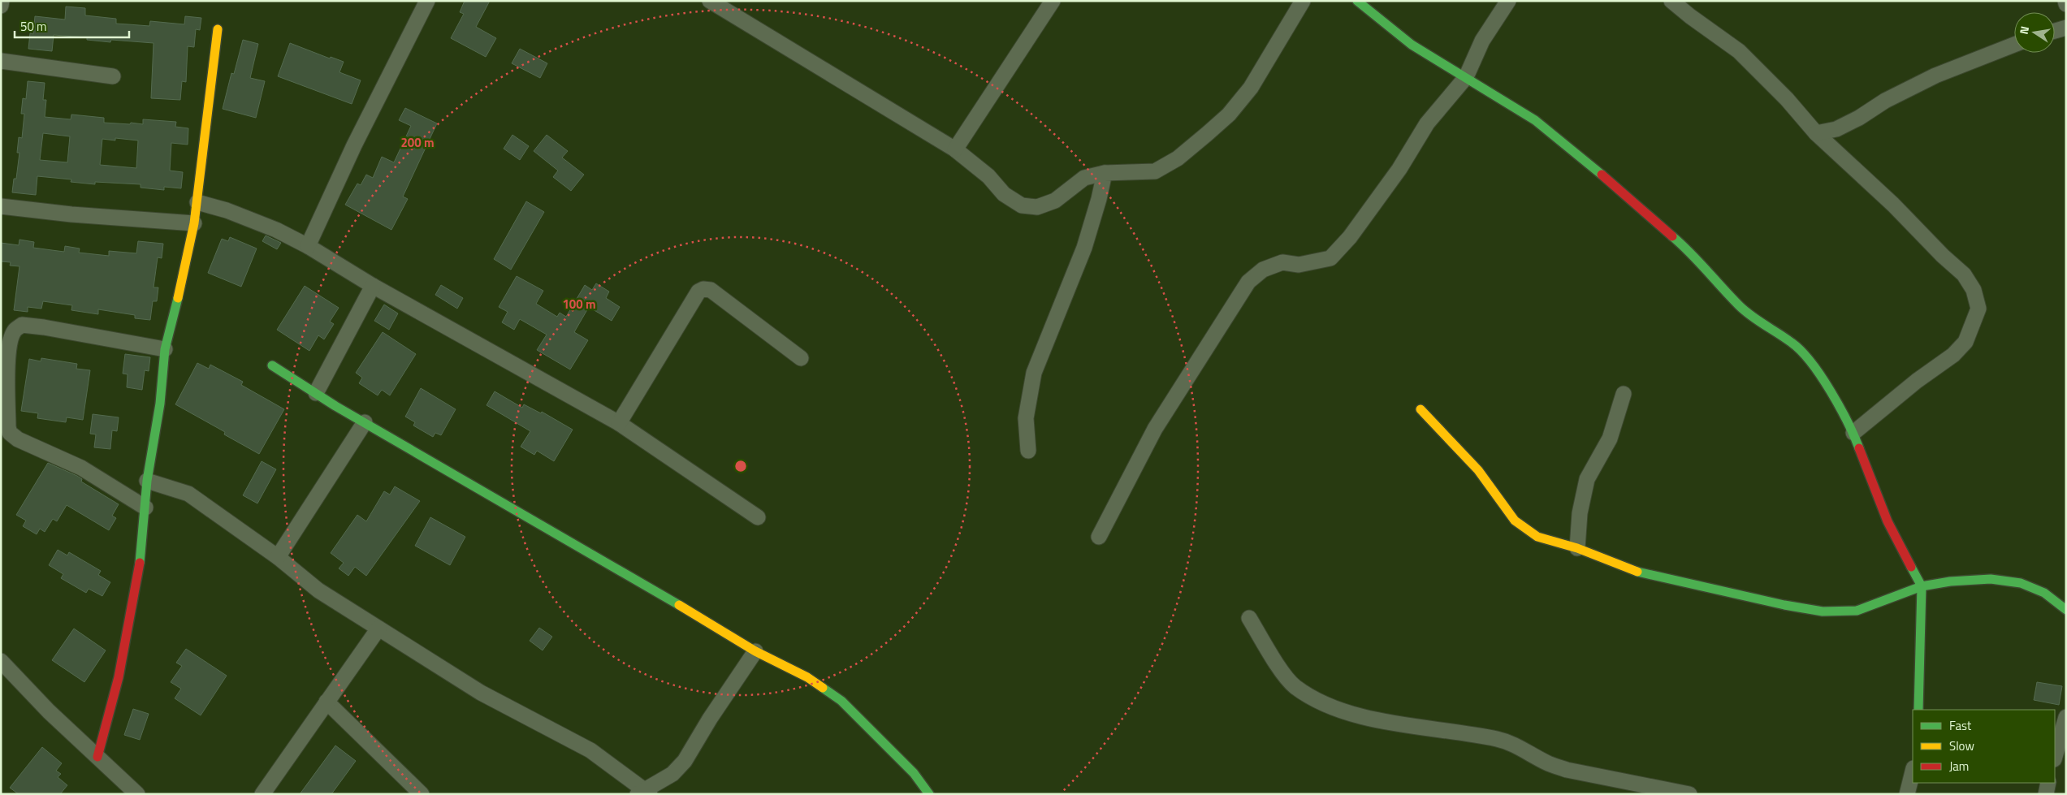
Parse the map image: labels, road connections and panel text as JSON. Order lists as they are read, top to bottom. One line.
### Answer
{"legend":["Fast","Slow","Jam"],"scale_bar":"50 m","north":"left","rings":["200 m","100 m"]}
